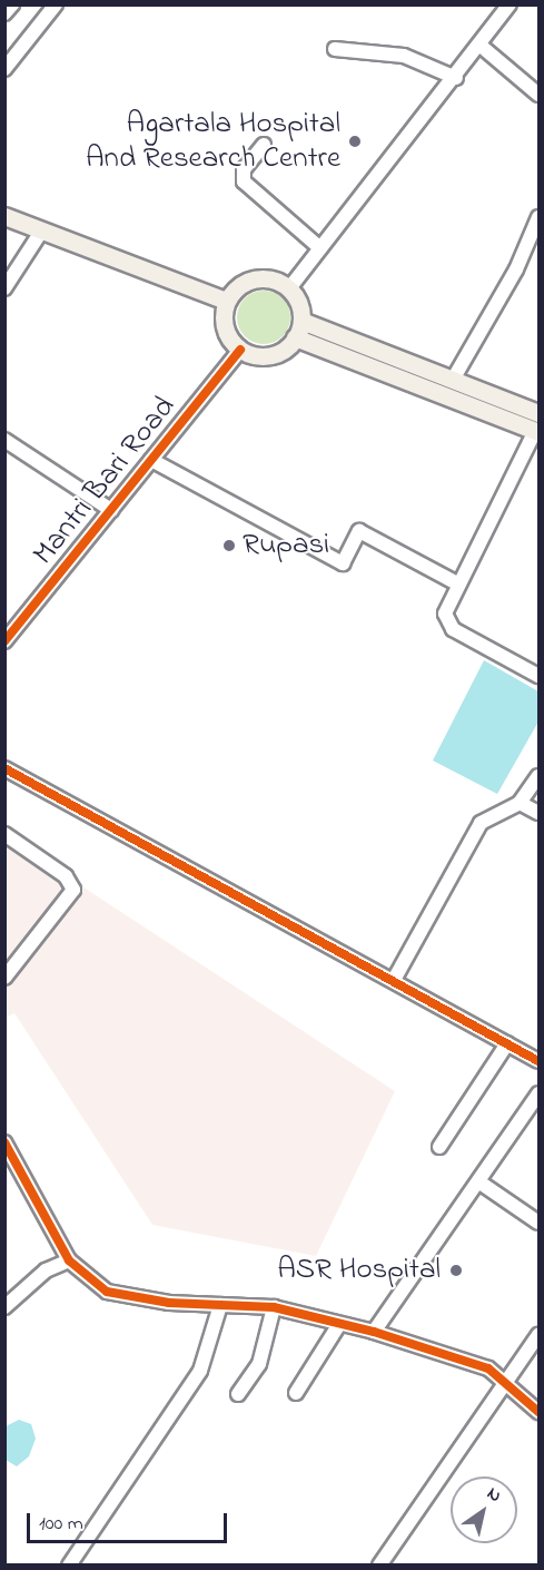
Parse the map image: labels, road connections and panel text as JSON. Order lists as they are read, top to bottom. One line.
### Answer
{"streets":{"street":["Mantri Bari Road"]},"places":["Agartala Hospital And Research Centre","Rupasi","ASR Hospital"],"scale_bar":"100 m","north":"top right"}
